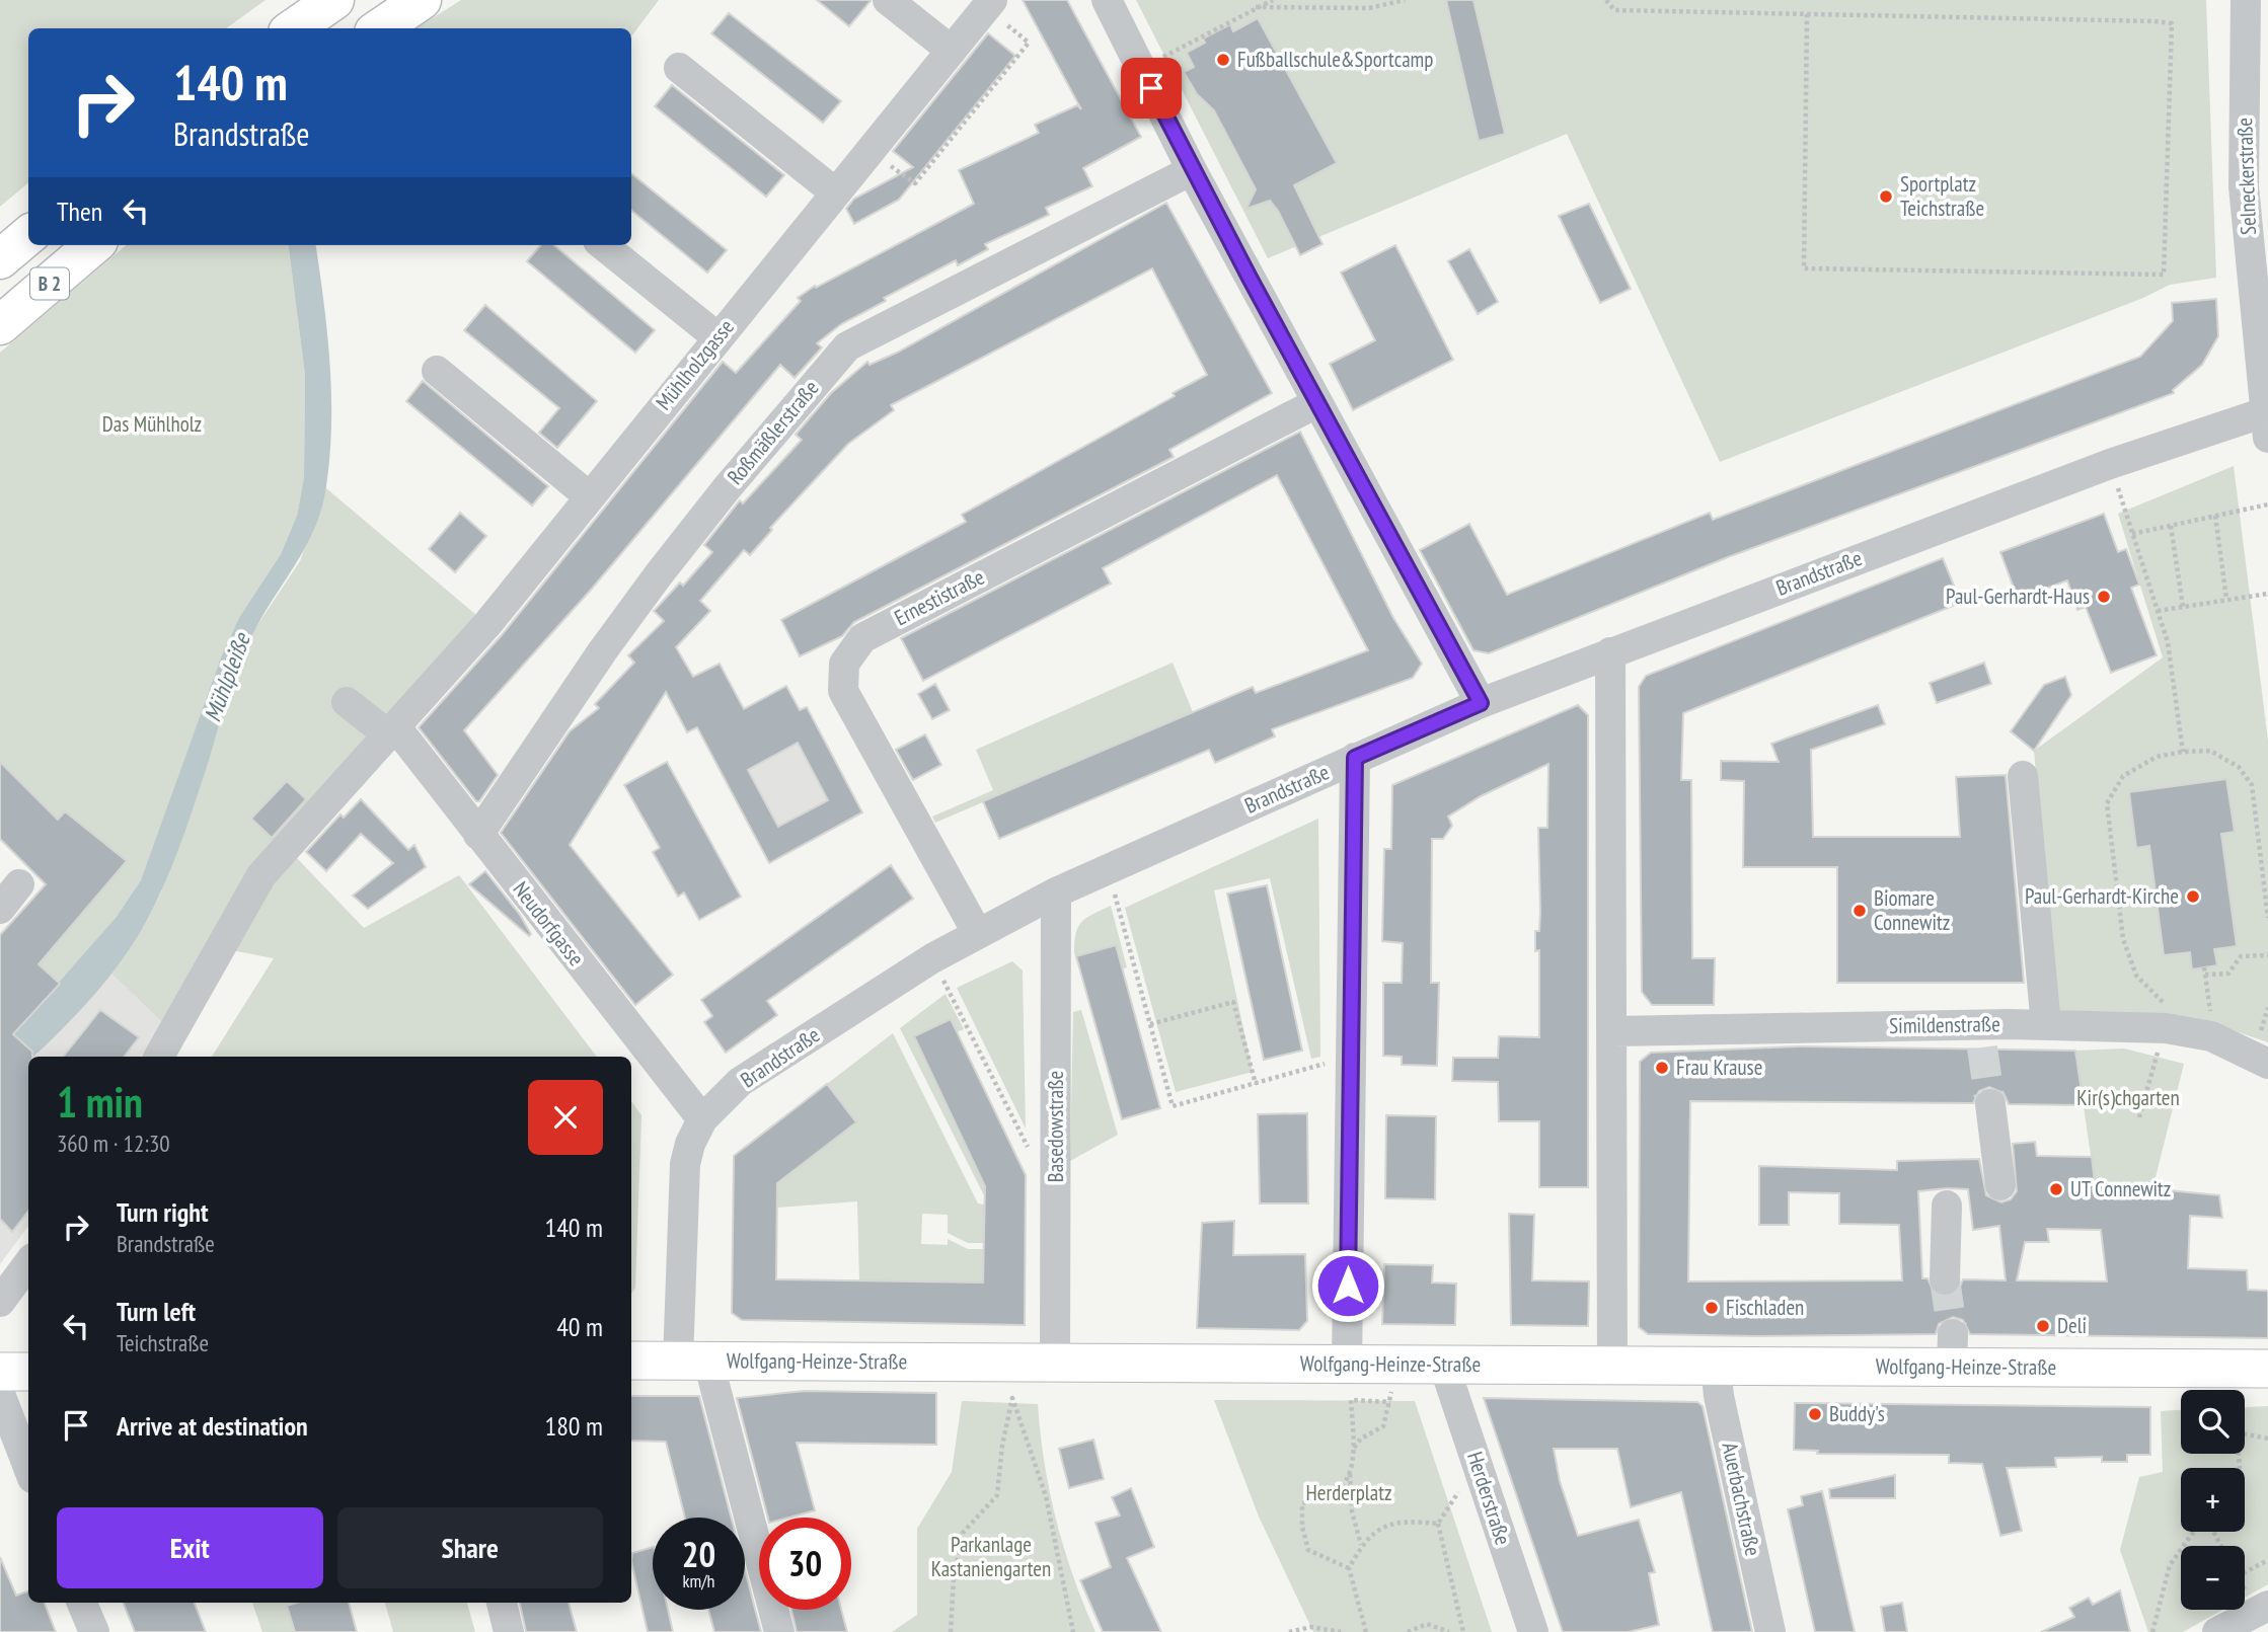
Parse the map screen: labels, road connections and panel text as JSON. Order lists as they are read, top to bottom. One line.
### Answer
{"streets":{"highway":["B 2"],"main road":["Wolfgang-Heinze-Straße"],"street":["Selneckerstraße","Mühlholzgasse","Roßmäßlerstraße","Brandstraße","Ernestistraße","Neudorfgasse","Simildenstraße","Basedowstraße","Herderstraße","Auerbachstraße"]},"crossings":[["Selneckerstraße","Brandstraße"],["Mühlholzgasse","Neudorfgasse"],["Roßmäßlerstraße","Neudorfgasse"],["Brandstraße","Ernestistraße"],["Brandstraße","Neudorfgasse"],["Brandstraße","Basedowstraße"],["Brandstraße","Wolfgang-Heinze-Straße"],["Basedowstraße","Wolfgang-Heinze-Straße"],["Wolfgang-Heinze-Straße","Herderstraße"],["Wolfgang-Heinze-Straße","Auerbachstraße"]],"water":["Mühlpleiße"],"parks":["Das Mühlholz","Kir(s)chgarten","Herderplatz","Parkanlage Kastaniengarten"],"places":["Fußballschule&Sportcamp","Sportplatz Teichstraße","Paul-Gerhardt-Haus","Paul-Gerhardt-Kirche","Biomare Connewitz","Frau Krause","UT Connewitz","Fischladen","Deli","Buddy's"],"page":{"turn":["140 m","Brandstraße"],"then":"Then","heading":["1 min","360 m · 12:30"],"list":[{"name":"Turn right","note":"Brandstraße","value":"140 m"},{"name":"Turn left","note":"Teichstraße","value":"40 m"},{"name":"Arrive at destination","value":"180 m"}],"map_buttons":["+","−"],"buttons":["Exit","Share"],"speed":"20 km/h","limit":"30"}}
